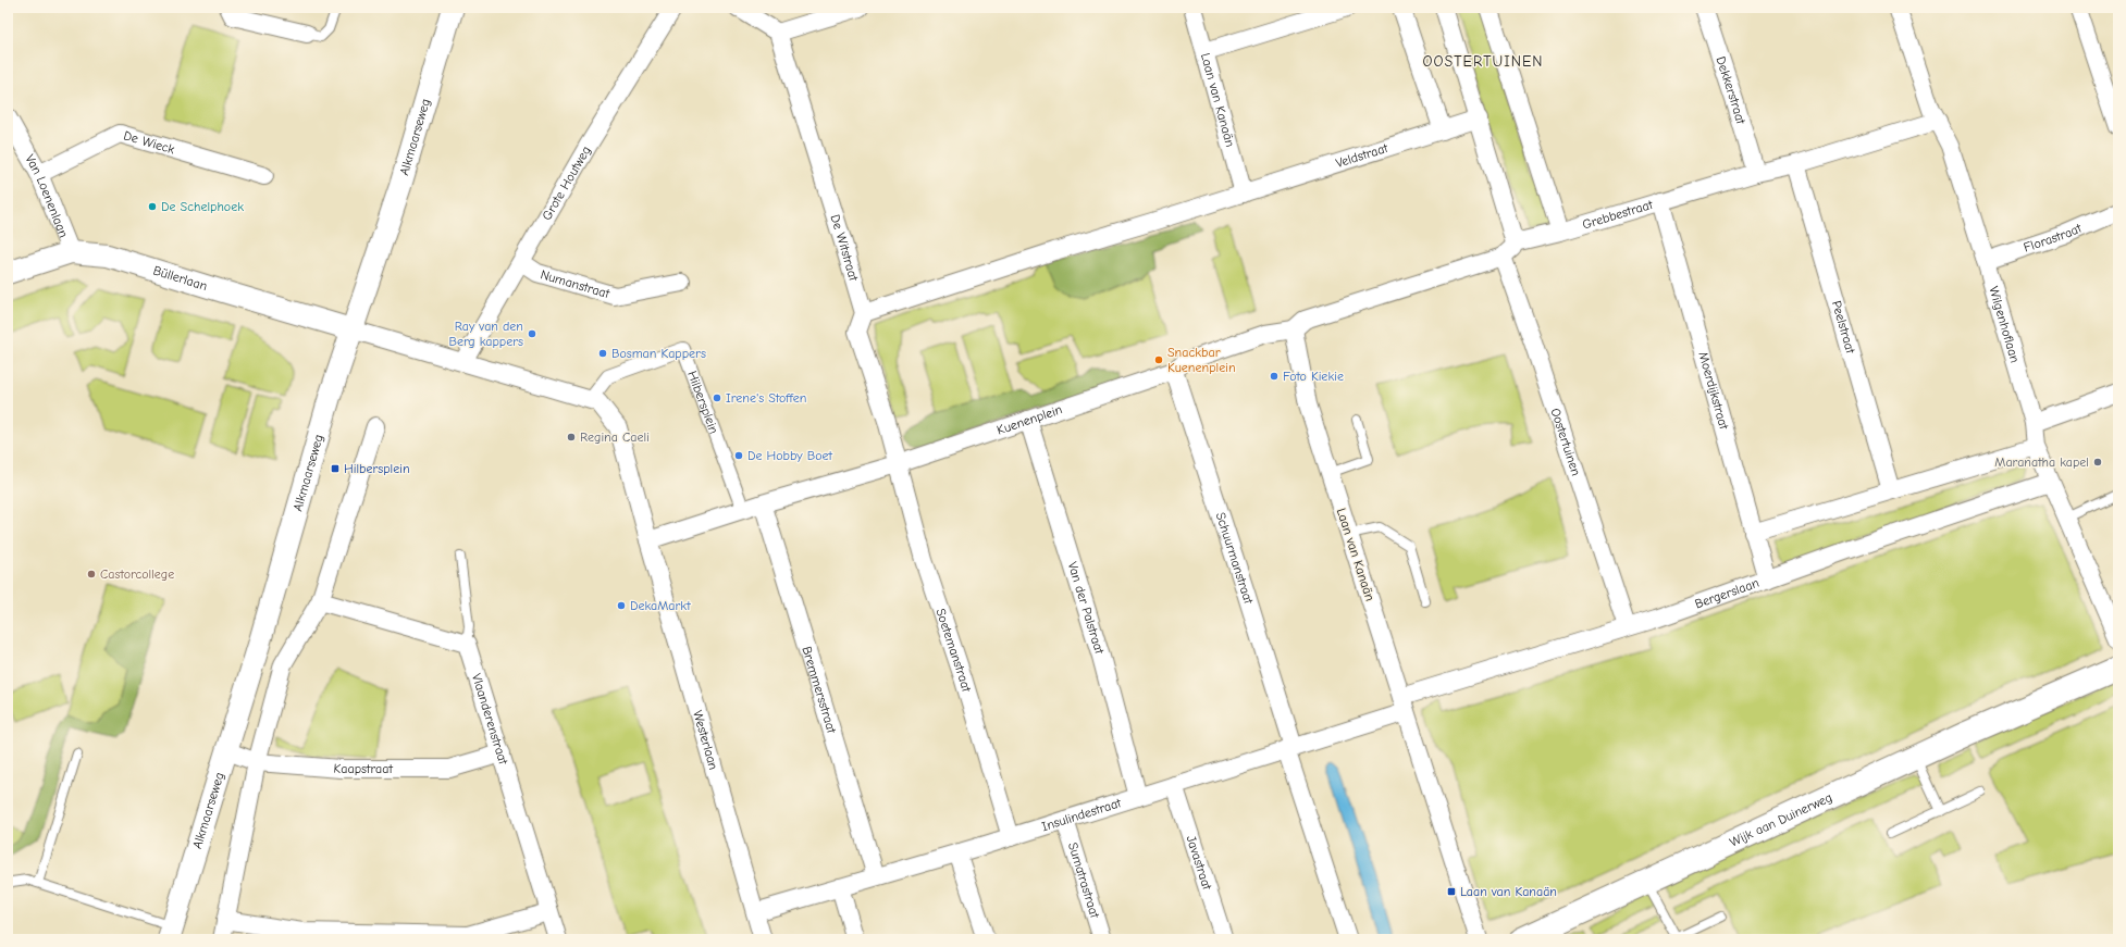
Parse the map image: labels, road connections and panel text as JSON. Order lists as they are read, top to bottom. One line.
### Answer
{"streets":{"main road":["Wijk aan Duinerweg"],"street":["Dekkerstraat","Laan van Kanaän","Alkmaarseweg","De Wieck","Veldstraat","Grote Houtweg","Van Loenenlaan","Grebbestraat","Florastraat","De Witstraat","Büllerlaan","Numanstraat","Wilgenhoflaan","Peelstraat","Moerdijkstraat","Hilbersplein","Kuenenplein","Oostertuinen","Schuurmanstraat","Bergerslaan","Van der Palstraat","Soetemanstraat","Bremmersstraat","Vlaanderenstraat","Westerlaan","Kaapstraat","Insulindestraat","Javastraat","Sumatrastraat"]},"crossings":[["Dekkerstraat","Grebbestraat"],["Laan van Kanaän","Veldstraat"],["Laan van Kanaän","Kuenenplein"],["Laan van Kanaän","Bergerslaan"],["Laan van Kanaän","Insulindestraat"],["Alkmaarseweg","Büllerlaan"],["Alkmaarseweg","Kaapstraat"],["De Wieck","Van Loenenlaan"],["Grote Houtweg","Numanstraat"],["Van Loenenlaan","Büllerlaan"],["Grebbestraat","Wilgenhoflaan"],["Grebbestraat","Peelstraat"],["Grebbestraat","Moerdijkstraat"],["Florastraat","Wilgenhoflaan"],["Wilgenhoflaan","Bergerslaan"],["Moerdijkstraat","Bergerslaan"],["Kuenenplein","Schuurmanstraat"],["Kuenenplein","Van der Palstraat"],["Kuenenplein","Soetemanstraat"],["Kuenenplein","Bremmersstraat"],["Oostertuinen","Bergerslaan"],["Schuurmanstraat","Insulindestraat"],["Bergerslaan","Insulindestraat"],["Van der Palstraat","Insulindestraat"],["Soetemanstraat","Insulindestraat"],["Bremmersstraat","Insulindestraat"],["Vlaanderenstraat","Kaapstraat"],["Westerlaan","Insulindestraat"],["Insulindestraat","Javastraat"],["Insulindestraat","Sumatrastraat"]],"districts":["OOSTERTUINEN"],"places":{"other":["De Schelphoek","Ray van den Berg kappers","Bosman Kappers","Snackbar Kuenenplein","Foto Kiekie","Irene's Stoffen","Regina Caeli","De Hobby Boet","Maranatha kapel","Castorcollege","DekaMarkt"],"transit":["Hilbersplein","Laan van Kanaän"]}}
